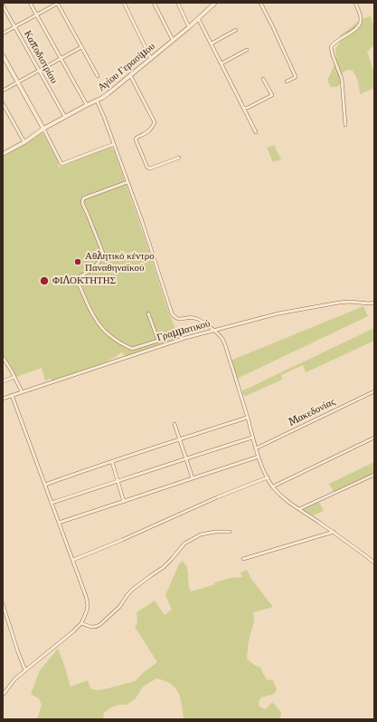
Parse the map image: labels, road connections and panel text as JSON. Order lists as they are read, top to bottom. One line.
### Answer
{"streets":{"street":["Καποδιστρίου","Αγίου Γερασίμου","Γραμματικού","Μακεδονίας"]},"crossings":[["Καποδιστρίου","Αγίου Γερασίμου"]],"places":["Αθλητικό κέντρο Παναθηναϊκού","ΦΙΛΟΚΤΗΤΗΣ"]}
